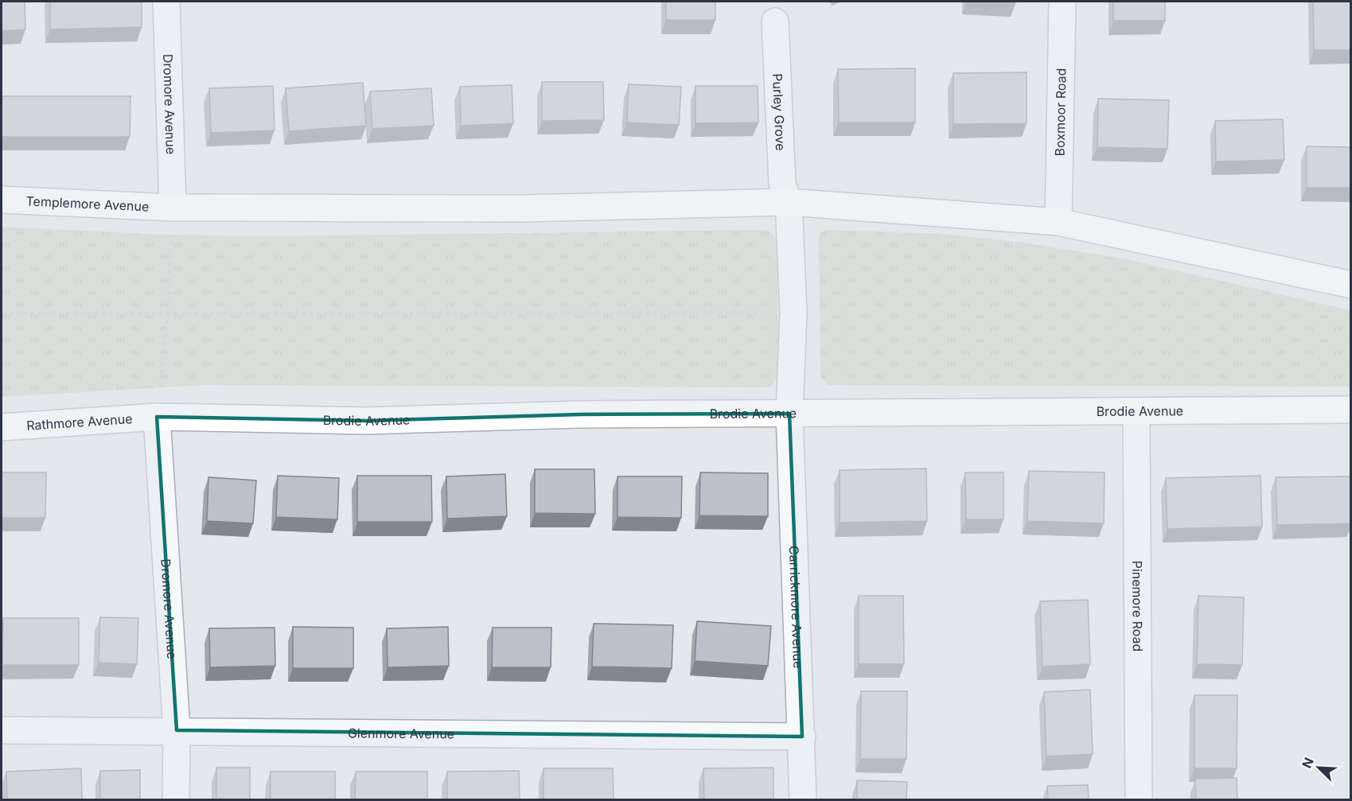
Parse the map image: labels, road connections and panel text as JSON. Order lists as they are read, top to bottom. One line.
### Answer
{"streets":{"street":["Dromore Avenue","Boxmoor Road","Purley Grove","Templemore Avenue","Brodie Avenue","Rathmore Avenue","Pinemore Road","Carrickmore Avenue","Glenmore Avenue"]},"crossings":[["Dromore Avenue","Templemore Avenue"],["Dromore Avenue","Brodie Avenue"],["Dromore Avenue","Rathmore Avenue"],["Dromore Avenue","Glenmore Avenue"],["Purley Grove","Carrickmore Avenue"],["Brodie Avenue","Rathmore Avenue"],["Brodie Avenue","Pinemore Road"],["Brodie Avenue","Carrickmore Avenue"],["Carrickmore Avenue","Glenmore Avenue"]],"north":"top left"}
